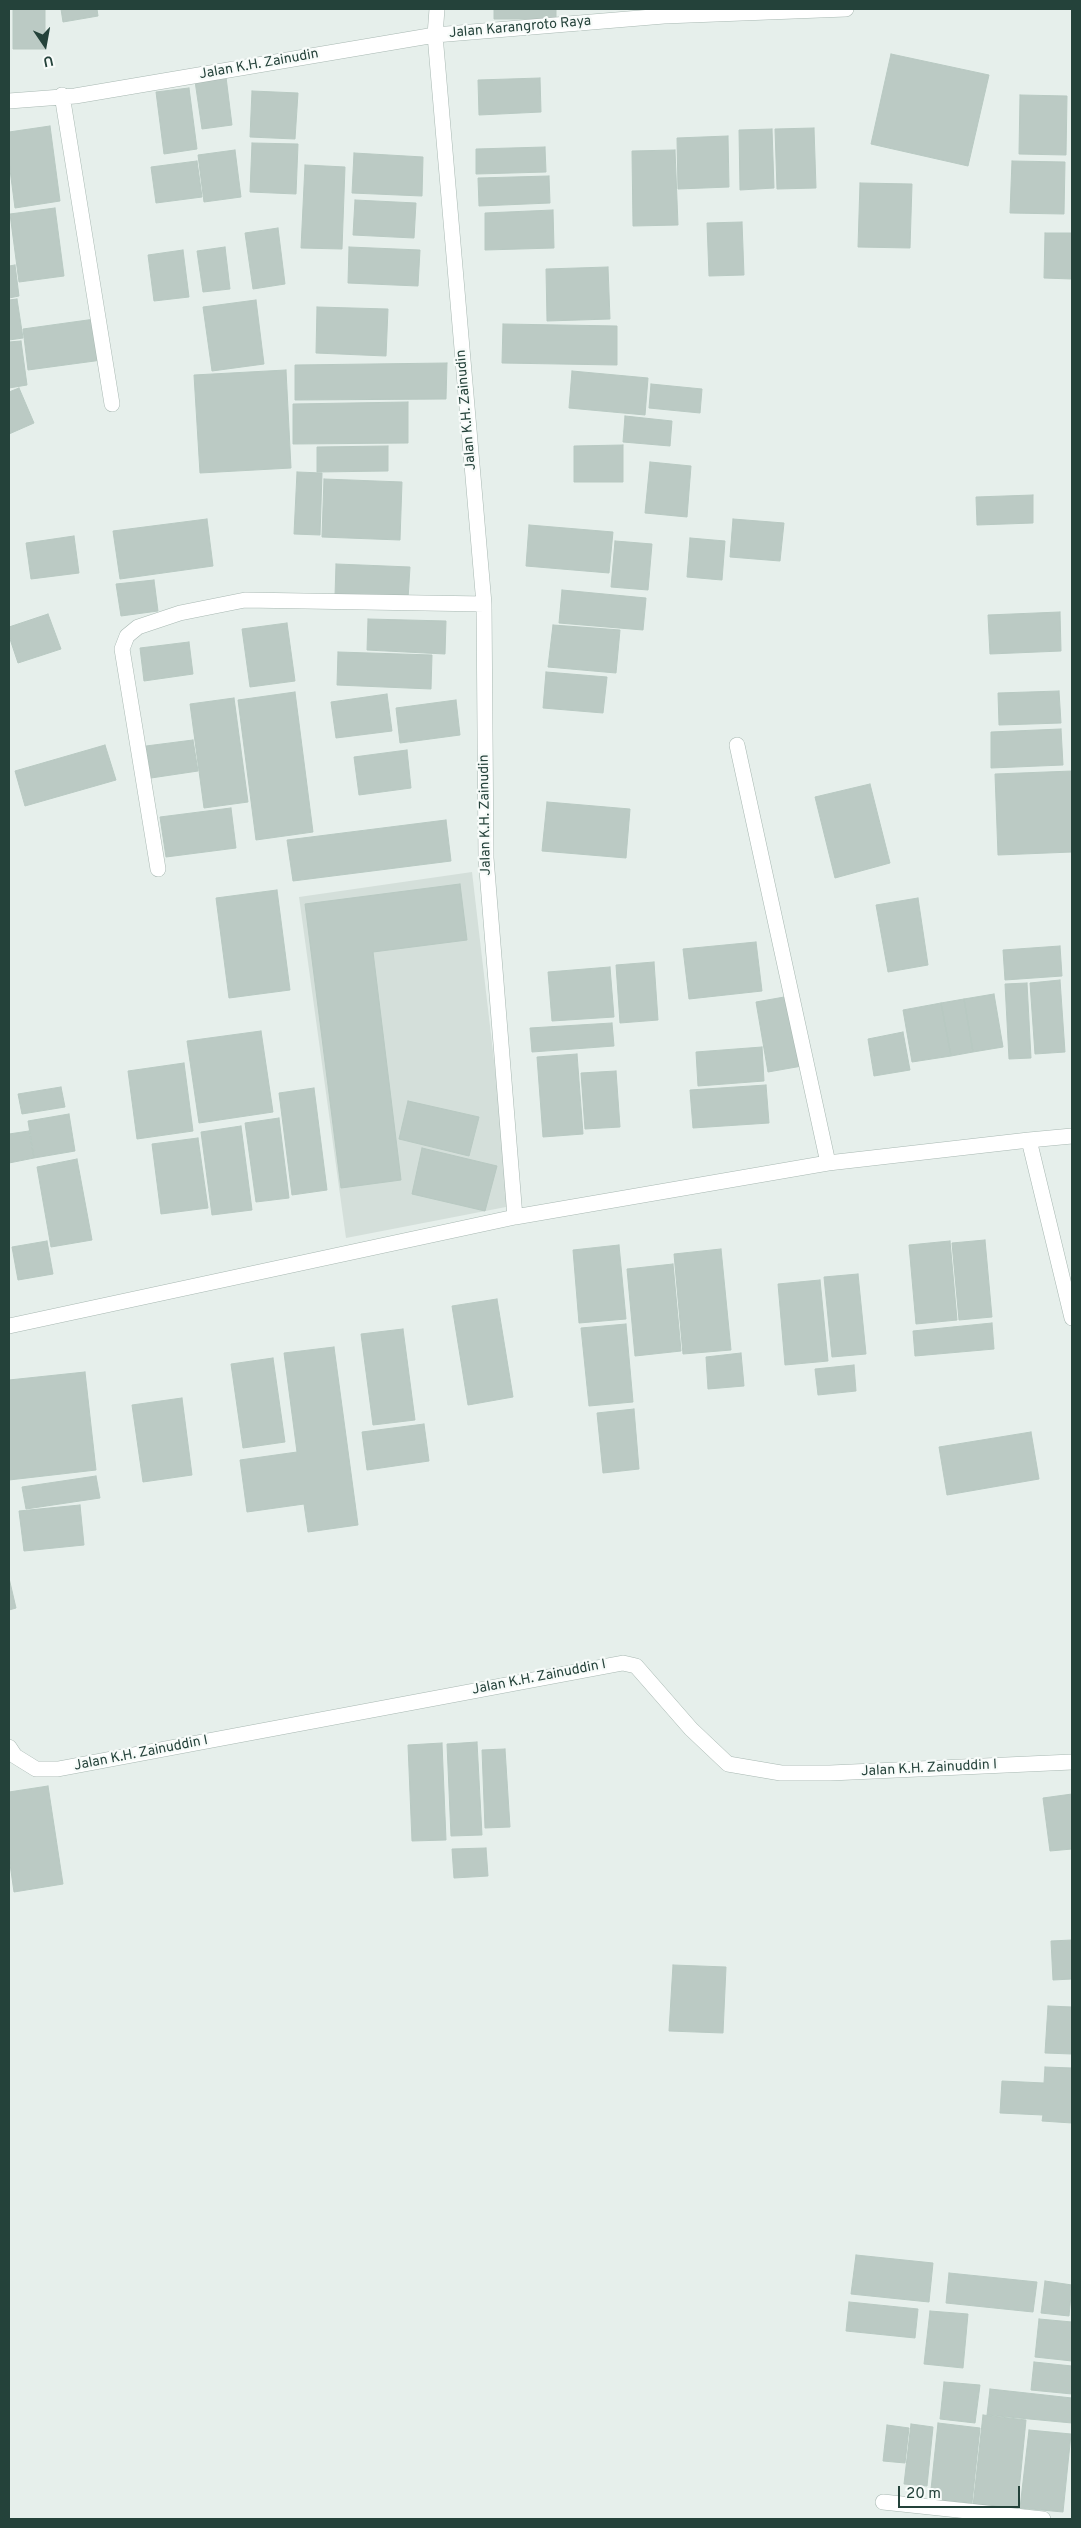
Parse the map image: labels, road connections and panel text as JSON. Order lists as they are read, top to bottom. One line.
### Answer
{"streets":{"street":["Jalan Karangroto Raya","Jalan K.H. Zainudin","Jalan K.H. Zainuddin I"]},"crossings":[["Jalan Karangroto Raya","Jalan K.H. Zainudin"]],"scale_bar":"20 m","north":"bottom"}
